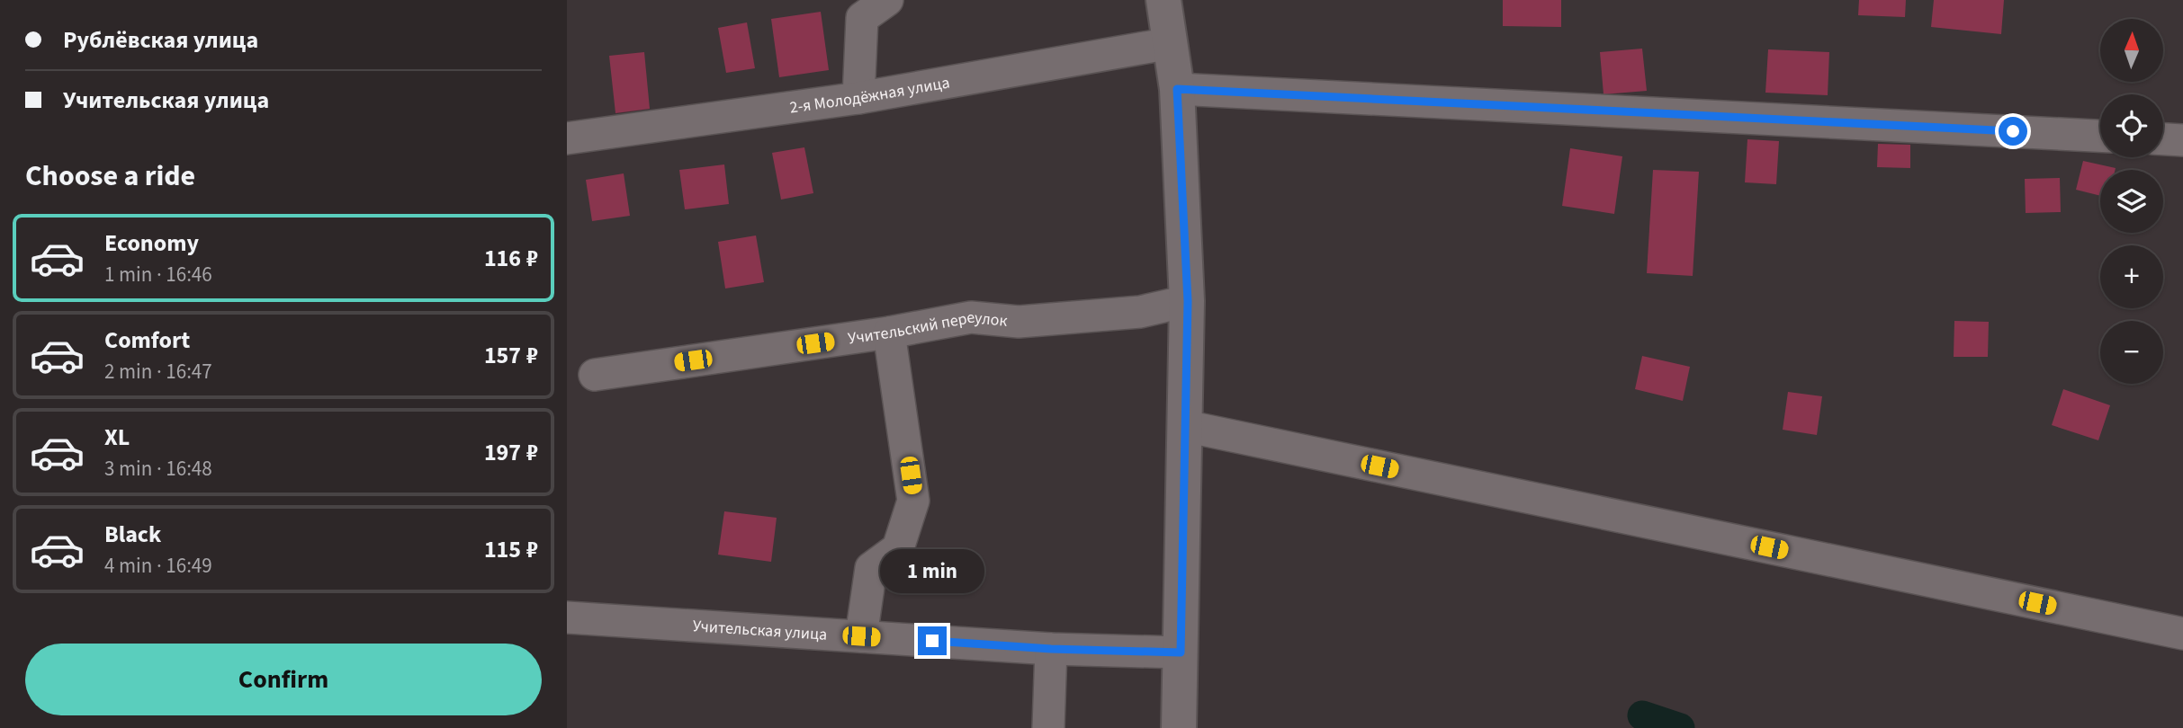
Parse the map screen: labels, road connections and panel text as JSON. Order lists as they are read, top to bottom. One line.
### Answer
{"streets":{"street":["2-я Молодёжная улица","Учительский переулок","Учительская улица"]},"north":"top","page":{"banner":["Рублёвская улица","Учительская улица"],"map_buttons":["+","−"],"heading":"Choose a ride","list":[{"name":"Economy","note":"1 min · 16:46","value":"116 ₽"},{"name":"Comfort","note":"2 min · 16:47","value":"157 ₽"},{"name":"XL","note":"3 min · 16:48","value":"197 ₽"},{"name":"Black","note":"4 min · 16:49","value":"115 ₽"}],"bubble":"1 min","buttons":"Confirm"}}
